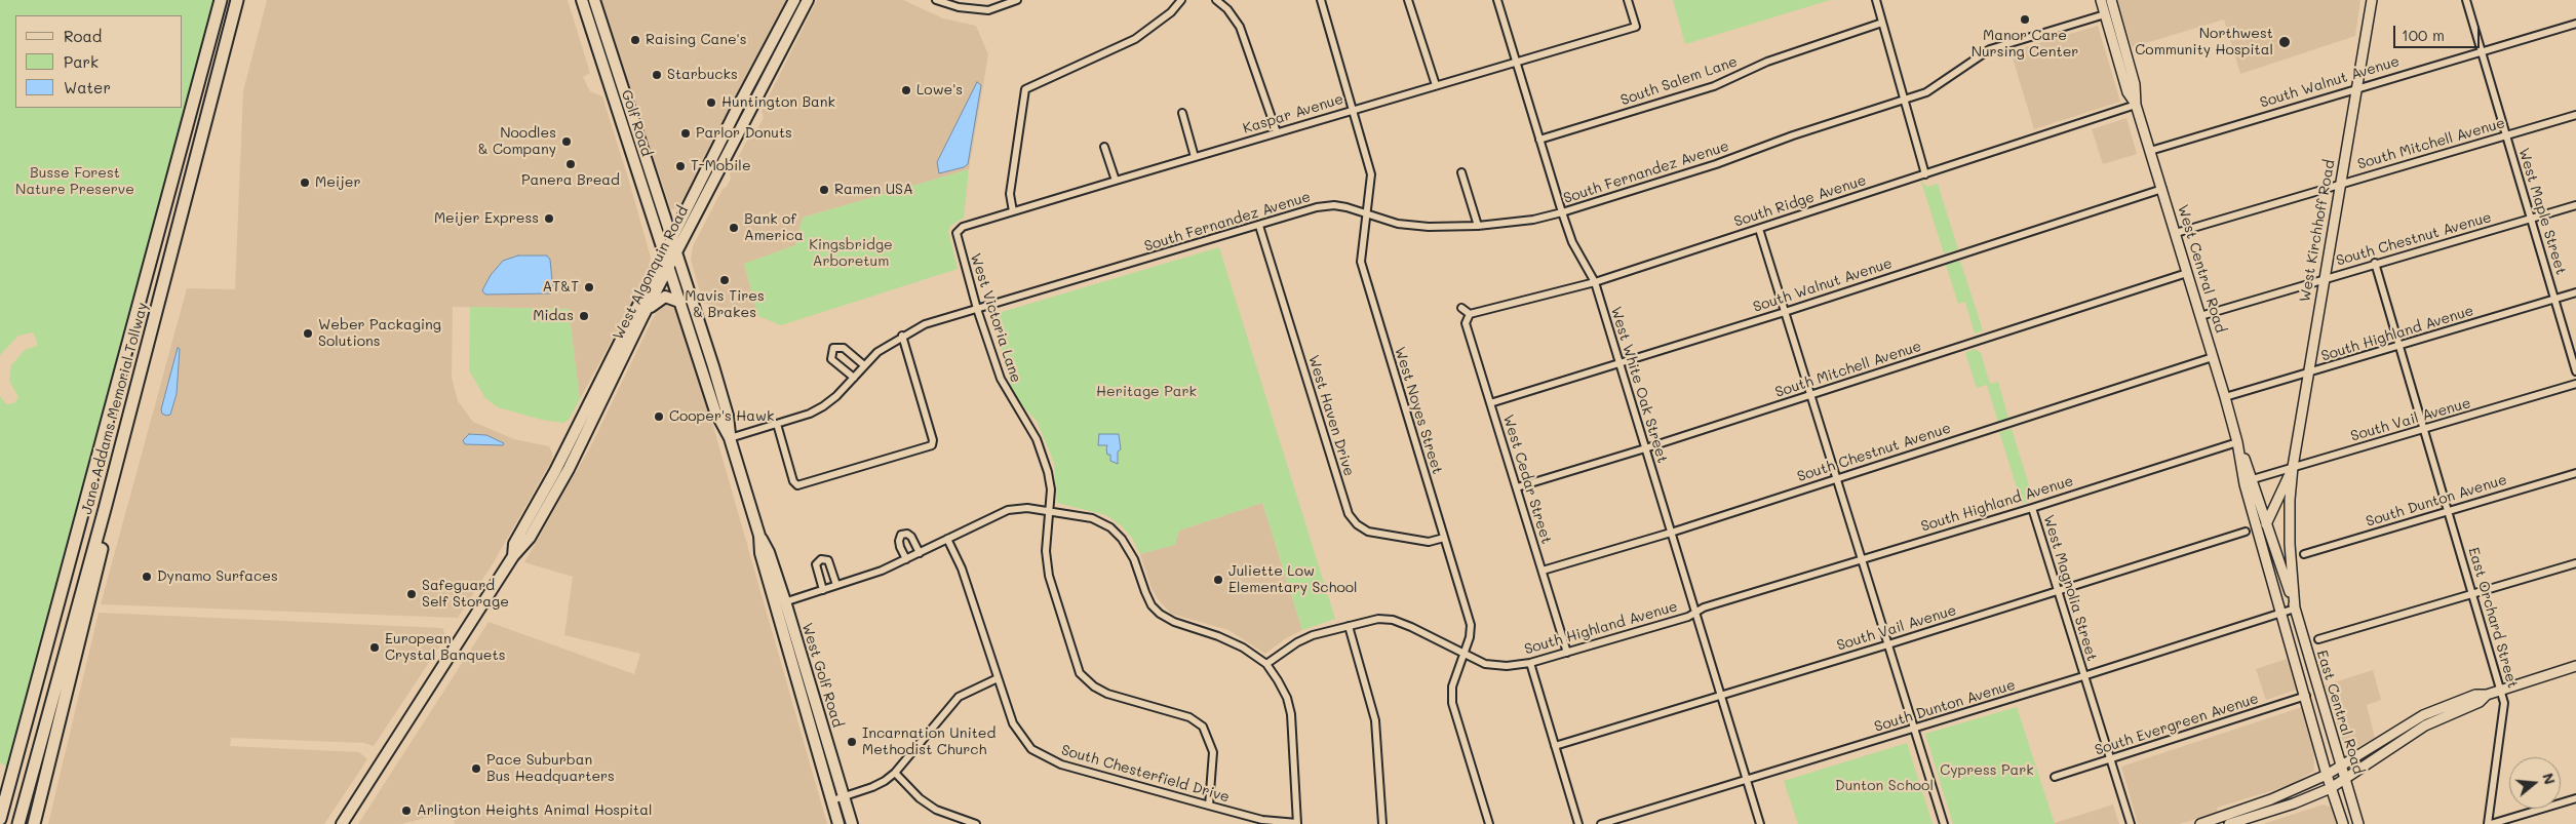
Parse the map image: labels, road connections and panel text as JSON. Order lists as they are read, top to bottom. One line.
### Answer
{"streets":{"highway":["Jane Addams Memorial Tollway"],"main road":["Golf Road","West Kirchhoff Road","West Central Road","West Algonquin Road","West Golf Road","East Central Road"],"street":["South Salem Lane","South Walnut Avenue","Kaspar Avenue","South Mitchell Avenue","South Fernandez Avenue","South Ridge Avenue","West Maple Street","South Chestnut Avenue","West Victoria Lane","South Highland Avenue","West White Oak Street","West Noyes Street","West Haven Drive","South Vail Avenue","West Cedar Street","South Dunton Avenue","West Magnolia Street","East Orchard Street","South Evergreen Avenue","South Chesterfield Drive"]},"crossings":[["South Salem Lane","West White Oak Street"],["South Walnut Avenue","West Maple Street"],["South Walnut Avenue","West Kirchhoff Road"],["South Walnut Avenue","West Central Road"],["South Walnut Avenue","West White Oak Street"],["South Walnut Avenue","West Cedar Street"],["Kaspar Avenue","West Victoria Lane"],["Kaspar Avenue","West White Oak Street"],["Kaspar Avenue","West Noyes Street"],["Golf Road","West Algonquin Road"],["Golf Road","West Golf Road"],["South Mitchell Avenue","West Maple Street"],["South Mitchell Avenue","West Kirchhoff Road"],["South Mitchell Avenue","West Central Road"],["South Mitchell Avenue","West White Oak Street"],["South Mitchell Avenue","West Cedar Street"],["South Fernandez Avenue","West Central Road"],["South Fernandez Avenue","West Victoria Lane"],["South Fernandez Avenue","West White Oak Street"],["South Fernandez Avenue","West Noyes Street"],["South Fernandez Avenue","West Haven Drive"],["South Fernandez Avenue","West Golf Road"],["South Ridge Avenue","West Central Road"],["South Ridge Avenue","West White Oak Street"],["South Ridge Avenue","West Cedar Street"],["West Maple Street","South Chestnut Avenue"],["West Maple Street","South Highland Avenue"],["West Kirchhoff Road","South Chestnut Avenue"],["West Kirchhoff Road","West Central Road"],["West Kirchhoff Road","South Highland Avenue"],["West Kirchhoff Road","South Vail Avenue"],["West Kirchhoff Road","South Dunton Avenue"],["West Kirchhoff Road","East Central Road"],["South Chestnut Avenue","West Central Road"],["South Chestnut Avenue","West White Oak Street"],["South Chestnut Avenue","West Cedar Street"],["South Chestnut Avenue","East Orchard Street"],["West Central Road","South Highland Avenue"],["West Central Road","South Vail Avenue"],["West Central Road","South Dunton Avenue"],["West Central Road","East Central Road"],["West Algonquin Road","West Golf Road"],["West Victoria Lane","South Chesterfield Drive"],["South Highland Avenue","West White Oak Street"],["South Highland Avenue","West Noyes Street"],["South Highland Avenue","West Cedar Street"],["South Highland Avenue","West Magnolia Street"],["South Highland Avenue","East Orchard Street"],["West White Oak Street","South Vail Avenue"],["West White Oak Street","South Dunton Avenue"],["West Noyes Street","West Haven Drive"],["South Vail Avenue","West Magnolia Street"],["South Vail Avenue","East Orchard Street"],["South Dunton Avenue","West Magnolia Street"],["South Dunton Avenue","East Orchard Street"],["South Dunton Avenue","East Central Road"],["West Magnolia Street","South Evergreen Avenue"],["East Central Road","South Evergreen Avenue"]],"parks":["Busse Forest Nature Preserve","Kingsbridge Arboretum","Heritage Park","Cypress Park","Dunton School"],"places":["Manor Care Nursing Center","Raising Cane's","Northwest Community Hospital","Starbucks","Lowe's","Huntington Bank","Parlor Donuts","Noodles & Company","Panera Bread","T-Mobile","Meijer","Ramen USA","Meijer Express","Bank of America","Mavis Tires & Brakes","AT&T","Midas","Weber Packaging Solutions","Cooper's Hawk","Dynamo Surfaces","Juliette Low Elementary School","Safeguard Self Storage","European Crystal Banquets","Incarnation United Methodist Church","Pace Suburban Bus Headquarters","Arlington Heights Animal Hospital"],"legend":["Road","Park","Water"],"scale_bar":"100 m","north":"right"}
